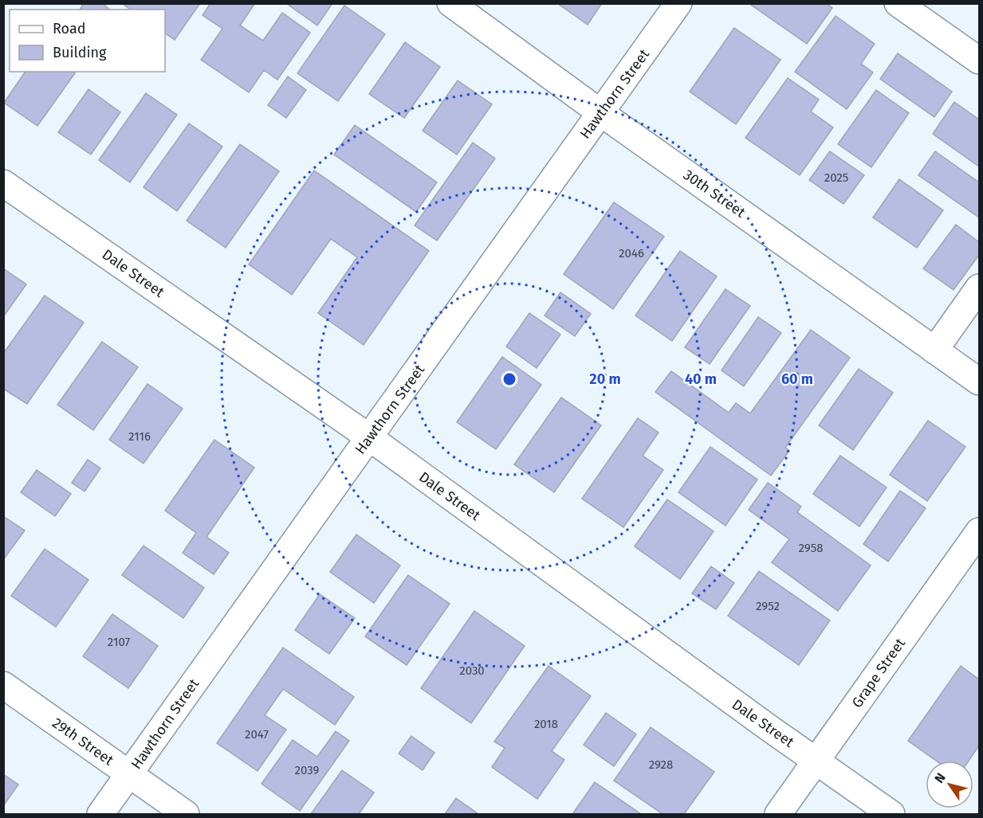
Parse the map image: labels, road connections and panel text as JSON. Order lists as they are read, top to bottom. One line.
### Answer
{"streets":{"street":["Hawthorn Street","30th Street","Dale Street","Grape Street","29th Street"]},"crossings":[["Hawthorn Street","30th Street"],["Hawthorn Street","Dale Street"],["Hawthorn Street","29th Street"],["Dale Street","Grape Street"]],"house_numbers":["2025","2046","2116","2958","2952","2107","2030","2018","2047","2928","2039"],"legend":["Road","Building"],"north":"top left","rings":["20 m","40 m","60 m"]}
